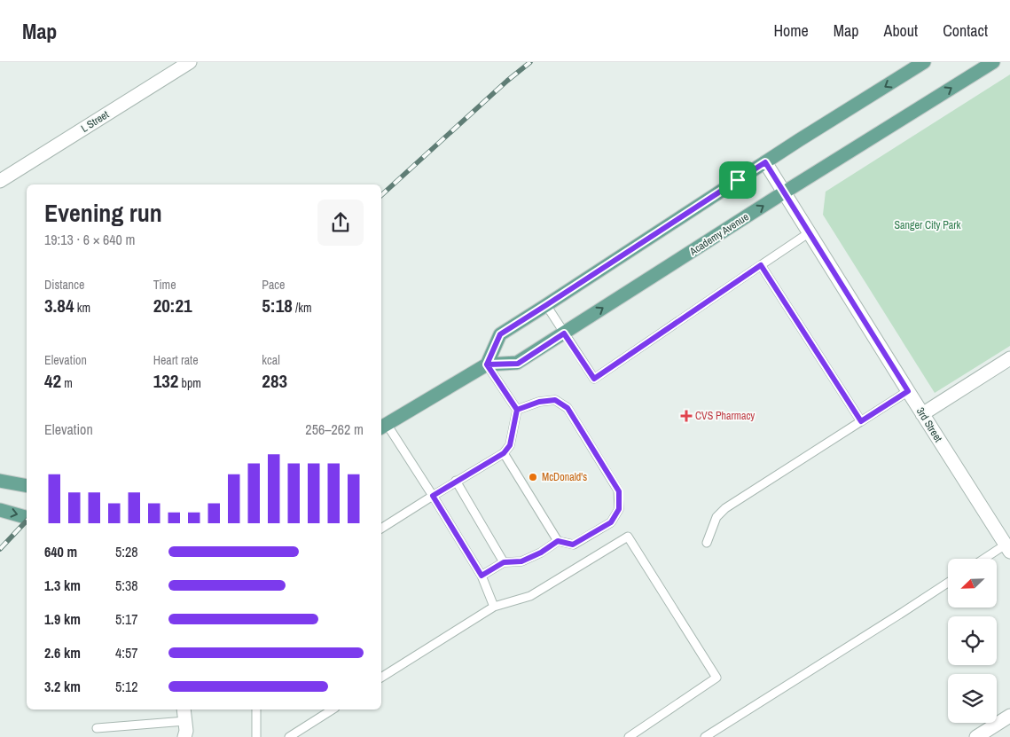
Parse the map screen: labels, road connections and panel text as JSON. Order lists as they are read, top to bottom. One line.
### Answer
{"streets":{"main road":["Academy Avenue"],"street":["L Street","3rd Street"]},"crossings":[["Academy Avenue","3rd Street"]],"parks":["Sanger City Park"],"places":{"health":["CVS Pharmacy"],"other":["McDonald's"]},"north":"bottom left","page":{"header":"Map","nav":["Home","Map","About","Contact"],"heading":["Evening run","19:13 · 6 × 640 m"],"stats":[["Distance","3.84 km"],["Time","20:21"],["Pace","5:18 /km"],["Elevation","42 m"],["Heart rate","132 bpm"],["kcal","283"]],"chart":["Elevation","256–262 m"],"list":[{"name":"640 m","note":"5:28"},{"name":"1.3 km","note":"5:38"},{"name":"1.9 km","note":"5:17"},{"name":"2.6 km","note":"4:57"},{"name":"3.2 km","note":"5:12"}]}}
